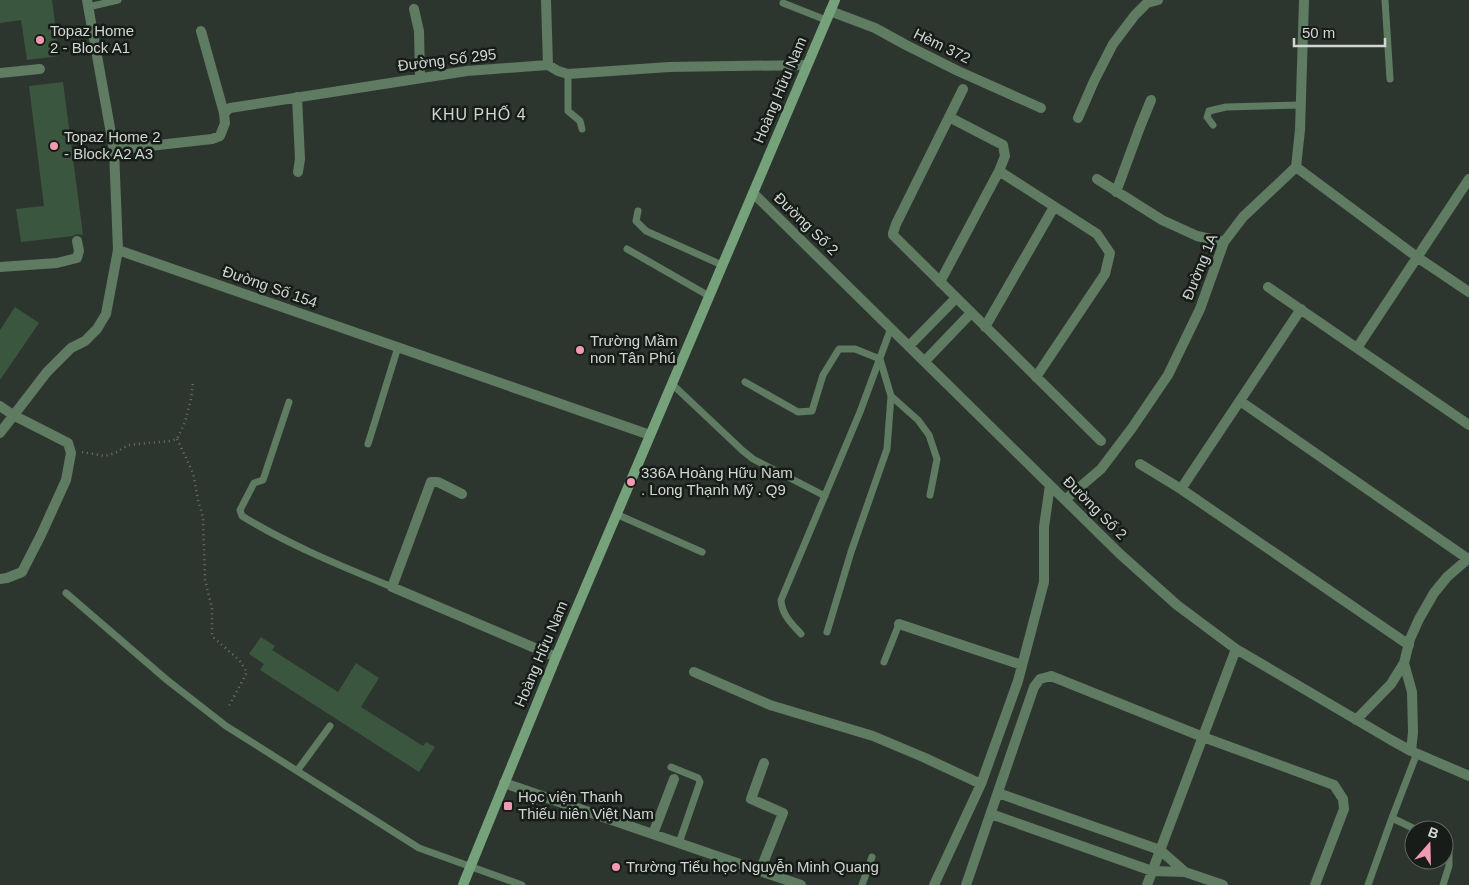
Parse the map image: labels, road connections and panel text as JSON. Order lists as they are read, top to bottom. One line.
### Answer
{"streets":{"main road":["Hoàng Hữu Nam"],"street":["Hẻm 372","Đường Số 295","Đường Số 2","Đường 1A","Đường Số 154"]},"crossings":[["Hẻm 372","Hoàng Hữu Nam"],["Đường Số 295","Hoàng Hữu Nam"],["Hoàng Hữu Nam","Đường Số 2"],["Hoàng Hữu Nam","Đường Số 154"],["Đường Số 2","Đường 1A"]],"districts":["KHU PHỐ 4"],"places":{"other":["Topaz Home 2 - Block A1","Topaz Home 2 - Block A2 A3","Trường Mầm non Tân Phú","336A Hoàng Hữu Nam . Long Thạnh Mỹ . Q9","Trường Tiểu học Nguyễn Minh Quang"],"transit":["Học viện Thanh Thiếu niên Việt Nam"]},"scale_bar":"50 m","north":"top"}
